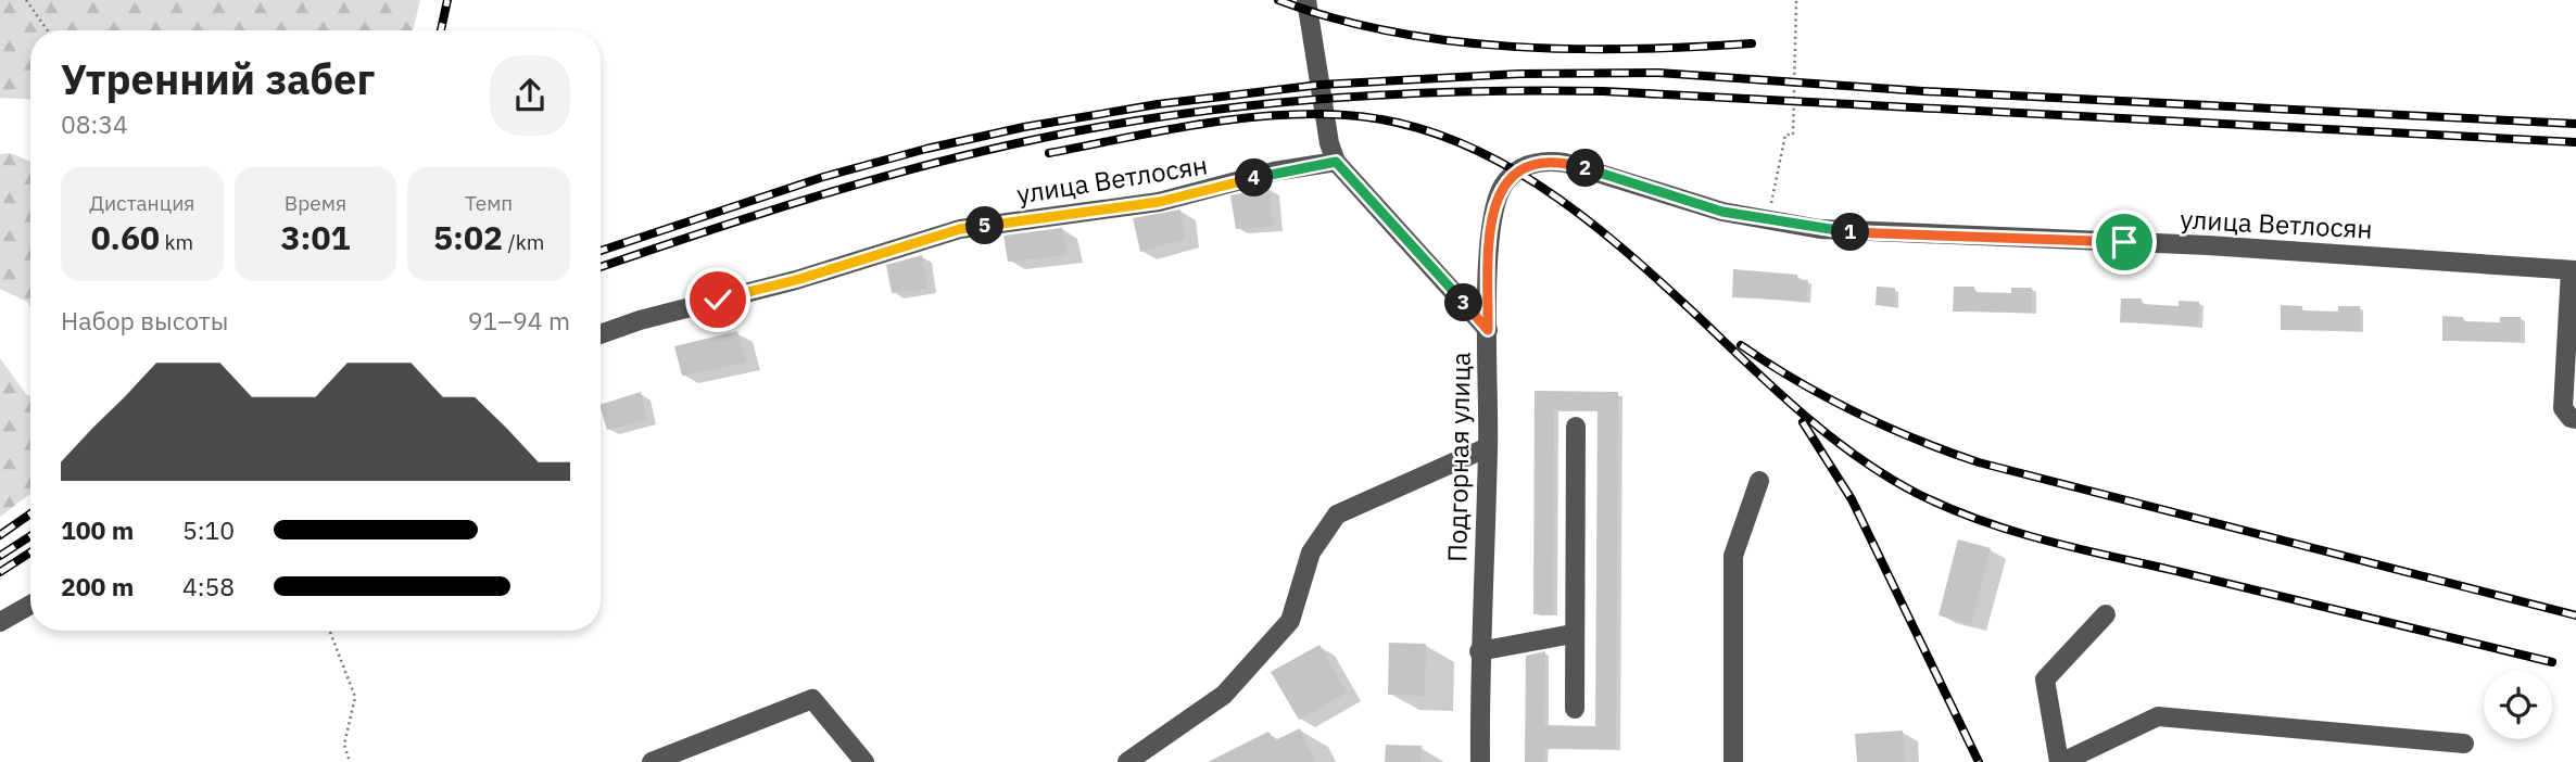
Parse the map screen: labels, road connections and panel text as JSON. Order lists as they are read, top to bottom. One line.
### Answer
{"streets":{"street":["улица Ветлосян","Подгорная улица"]},"crossings":[["улица Ветлосян","Подгорная улица"]],"page":{"heading":["Утренний забег","08:34"],"pins":["2","4","5","1","3"],"stats":[["Дистанция","0.60 km"],["Время","3:01"],["Темп","5:02 /km"]],"chart":["Набор высоты","91–94 m"],"list":[{"name":"100 m","note":"5:10"},{"name":"200 m","note":"4:58"}]}}
